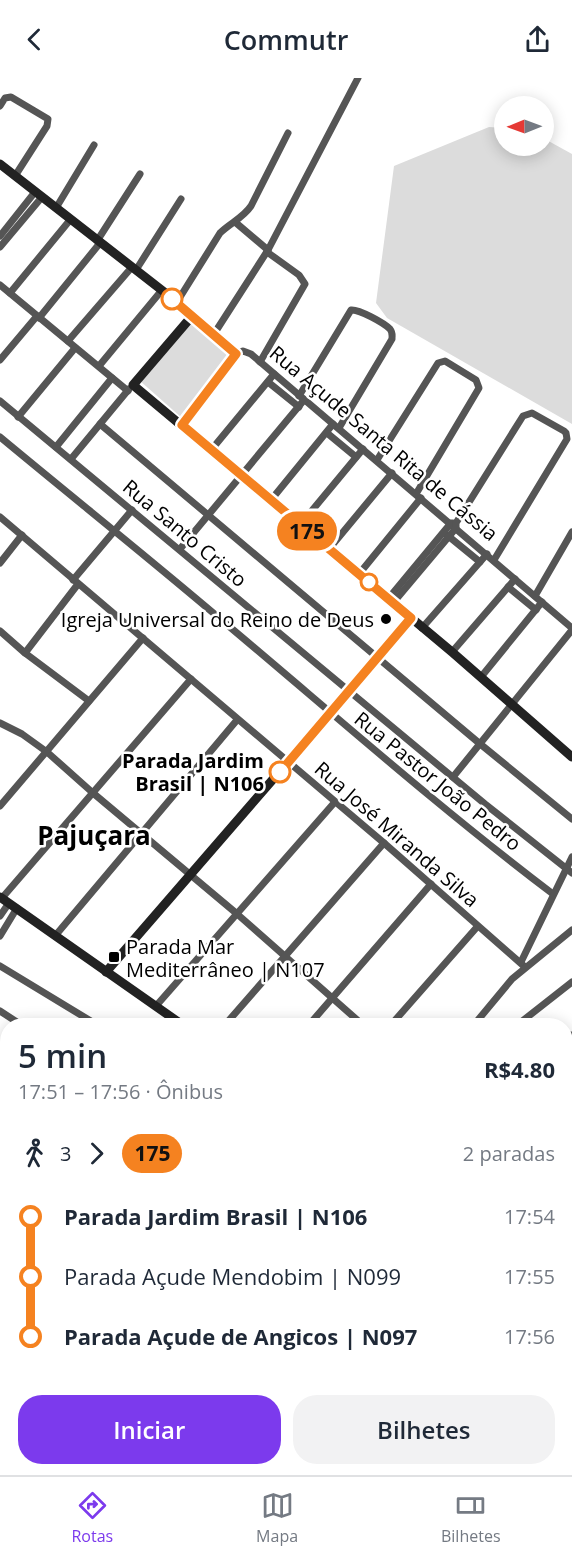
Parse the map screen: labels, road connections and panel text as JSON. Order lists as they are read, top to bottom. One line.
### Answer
{"streets":{"street":["Rua Açude Santa Rita de Cássia","Rua Santo Cristo","Rua Pastor João Pedro","Rua José Miranda Silva"]},"districts":["Pajuçara"],"places":{"other":["Igreja Universal do Reino de Deus","Parada Jardim Brasil | N106"],"transit":["Parada Mar Mediterrâneo | N107"]},"lines":["bus line 175"],"north":"left","page":{"header":"Commutr","on_map":"175","heading":["5 min","17:51 – 17:56 · Ônibus","R$4.80"],"legs":["3","175","2 paradas"],"list":[{"name":"Parada Jardim Brasil | N106","value":"17:54"},{"name":"Parada Açude Mendobim | N099","value":"17:55"},{"name":"Parada Açude de Angicos | N097","value":"17:56"}],"buttons":["Iniciar","Bilhetes"],"tabs":["Rotas","Mapa","Bilhetes"]}}
